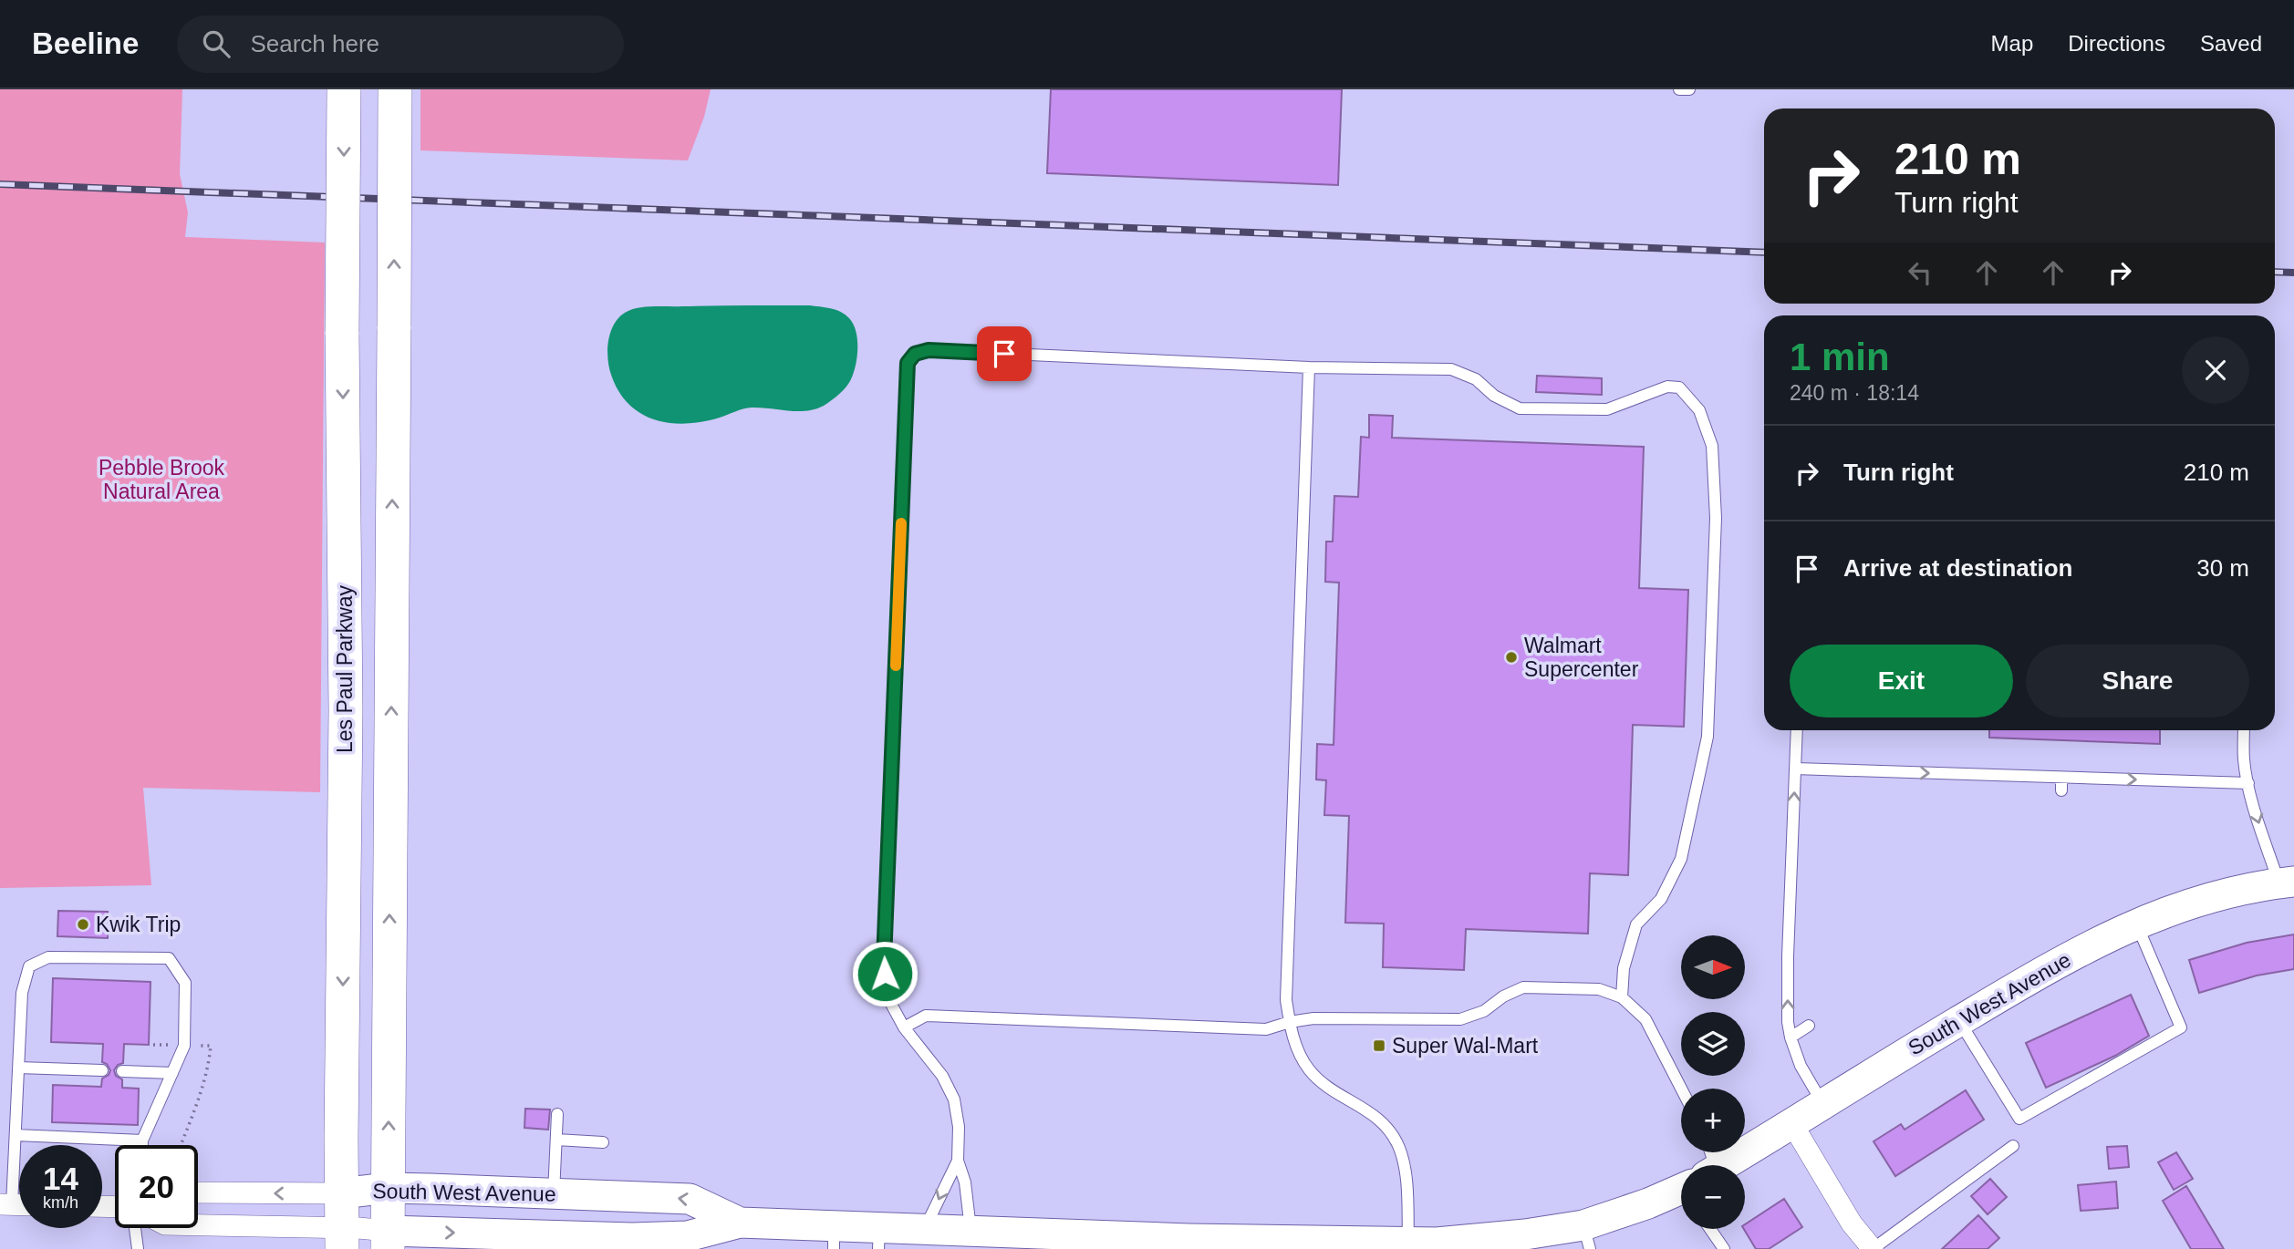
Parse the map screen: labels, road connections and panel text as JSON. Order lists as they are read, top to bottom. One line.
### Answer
{"streets":{"main road":["Les Paul Parkway"],"street":["South West Avenue"]},"crossings":[["Les Paul Parkway","South West Avenue"]],"parks":["Pebble Brook Natural Area"],"places":{"other":["Walmart Supercenter","Kwik Trip"],"transit":["Super Wal-Mart"]},"north":"right","page":{"header":"Beeline","search":"Search here","nav":["Map","Directions","Saved"],"turn":["210 m","Turn right"],"heading":["1 min","240 m · 18:14"],"list":[{"name":"Turn right","value":"210 m"},{"name":"Arrive at destination","value":"30 m"}],"buttons":["Exit","Share"],"map_buttons":["+","−"],"speed":"14 km/h","limit":"20"}}
